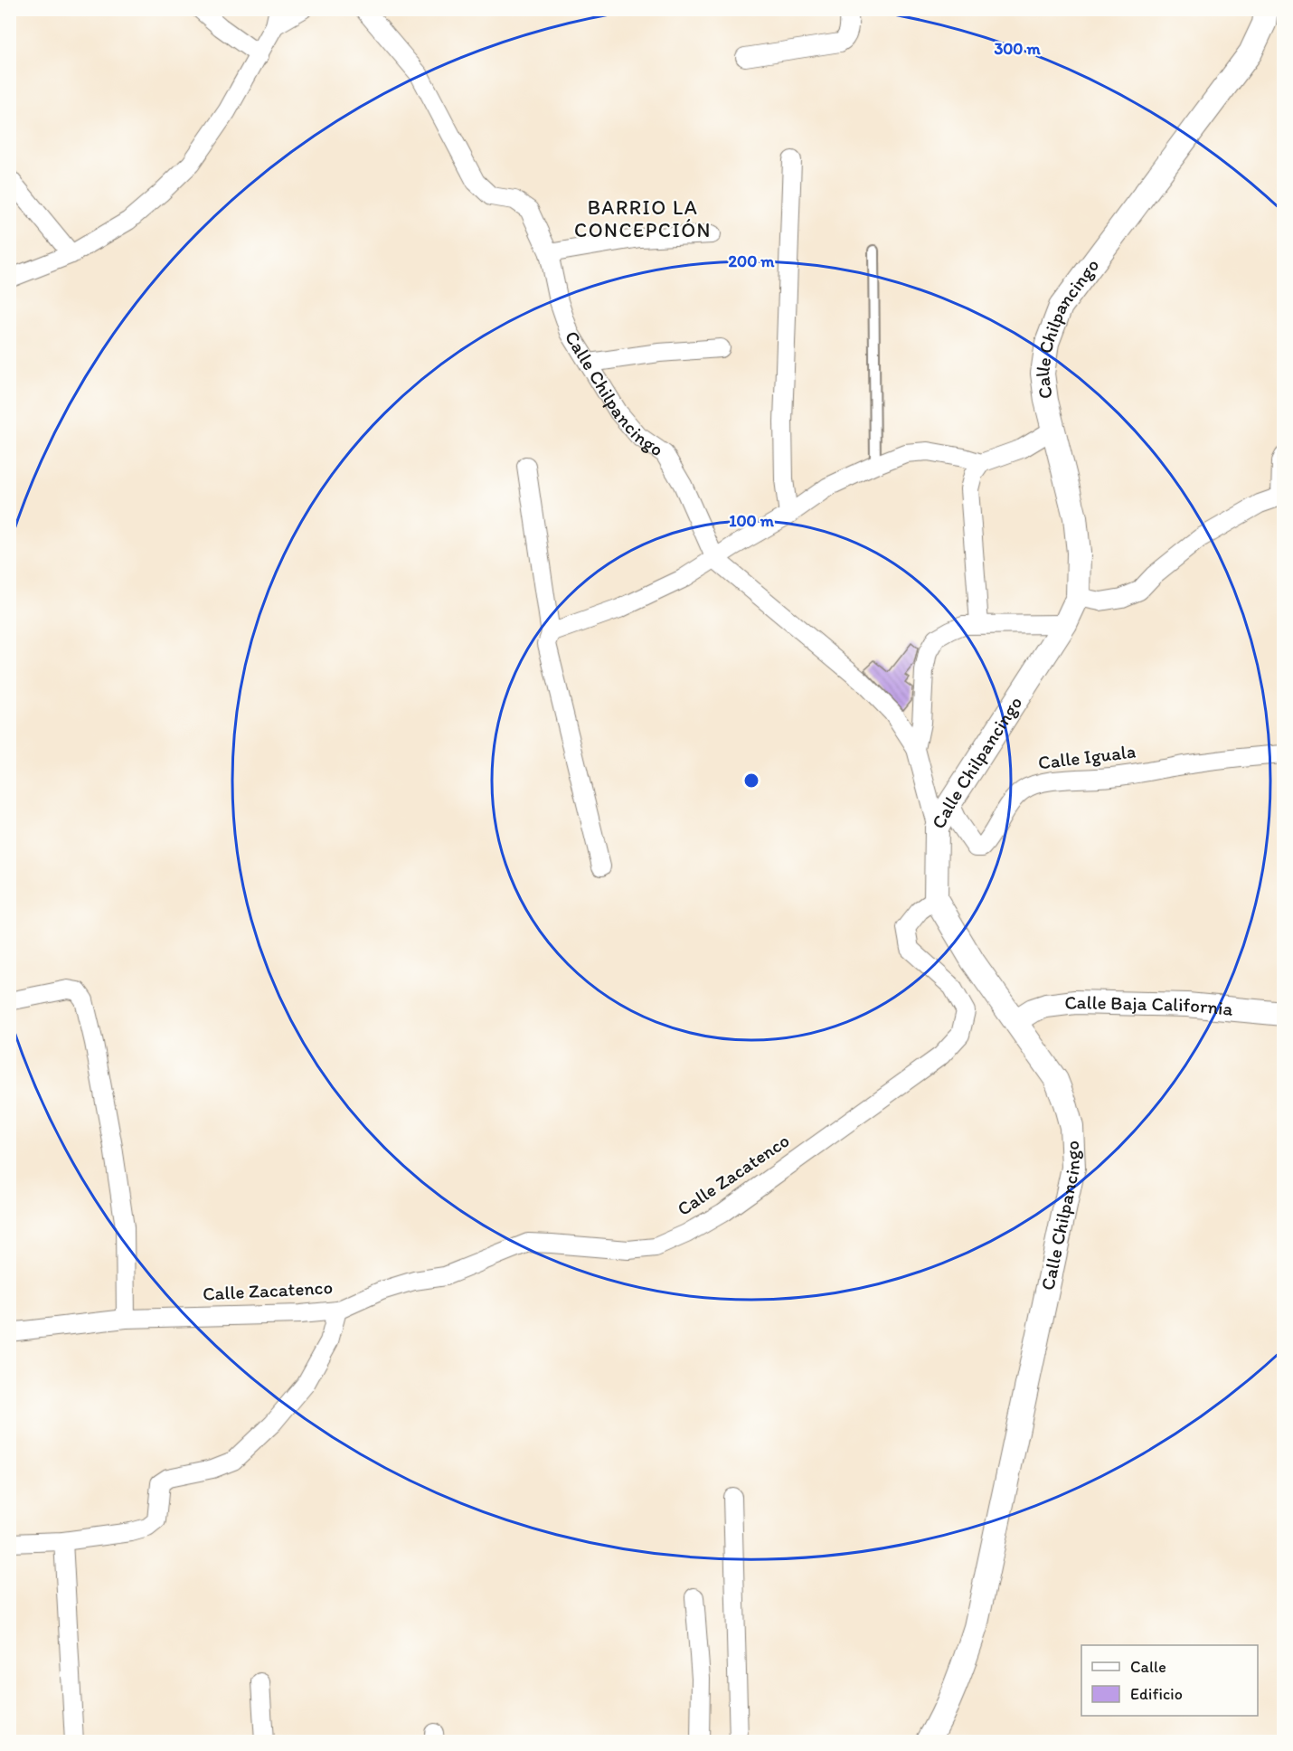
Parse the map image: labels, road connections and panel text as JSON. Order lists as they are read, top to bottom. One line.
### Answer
{"streets":{"street":["Calle Chilpancingo","Calle Iguala","Calle Baja California","Calle Zacatenco"]},"crossings":[["Calle Chilpancingo","Calle Iguala"],["Calle Chilpancingo","Calle Baja California"],["Calle Chilpancingo","Calle Zacatenco"]],"districts":["BARRIO LA CONCEPCIÓN"],"legend":["Calle","Edificio"],"rings":["300 m","200 m","100 m"]}
